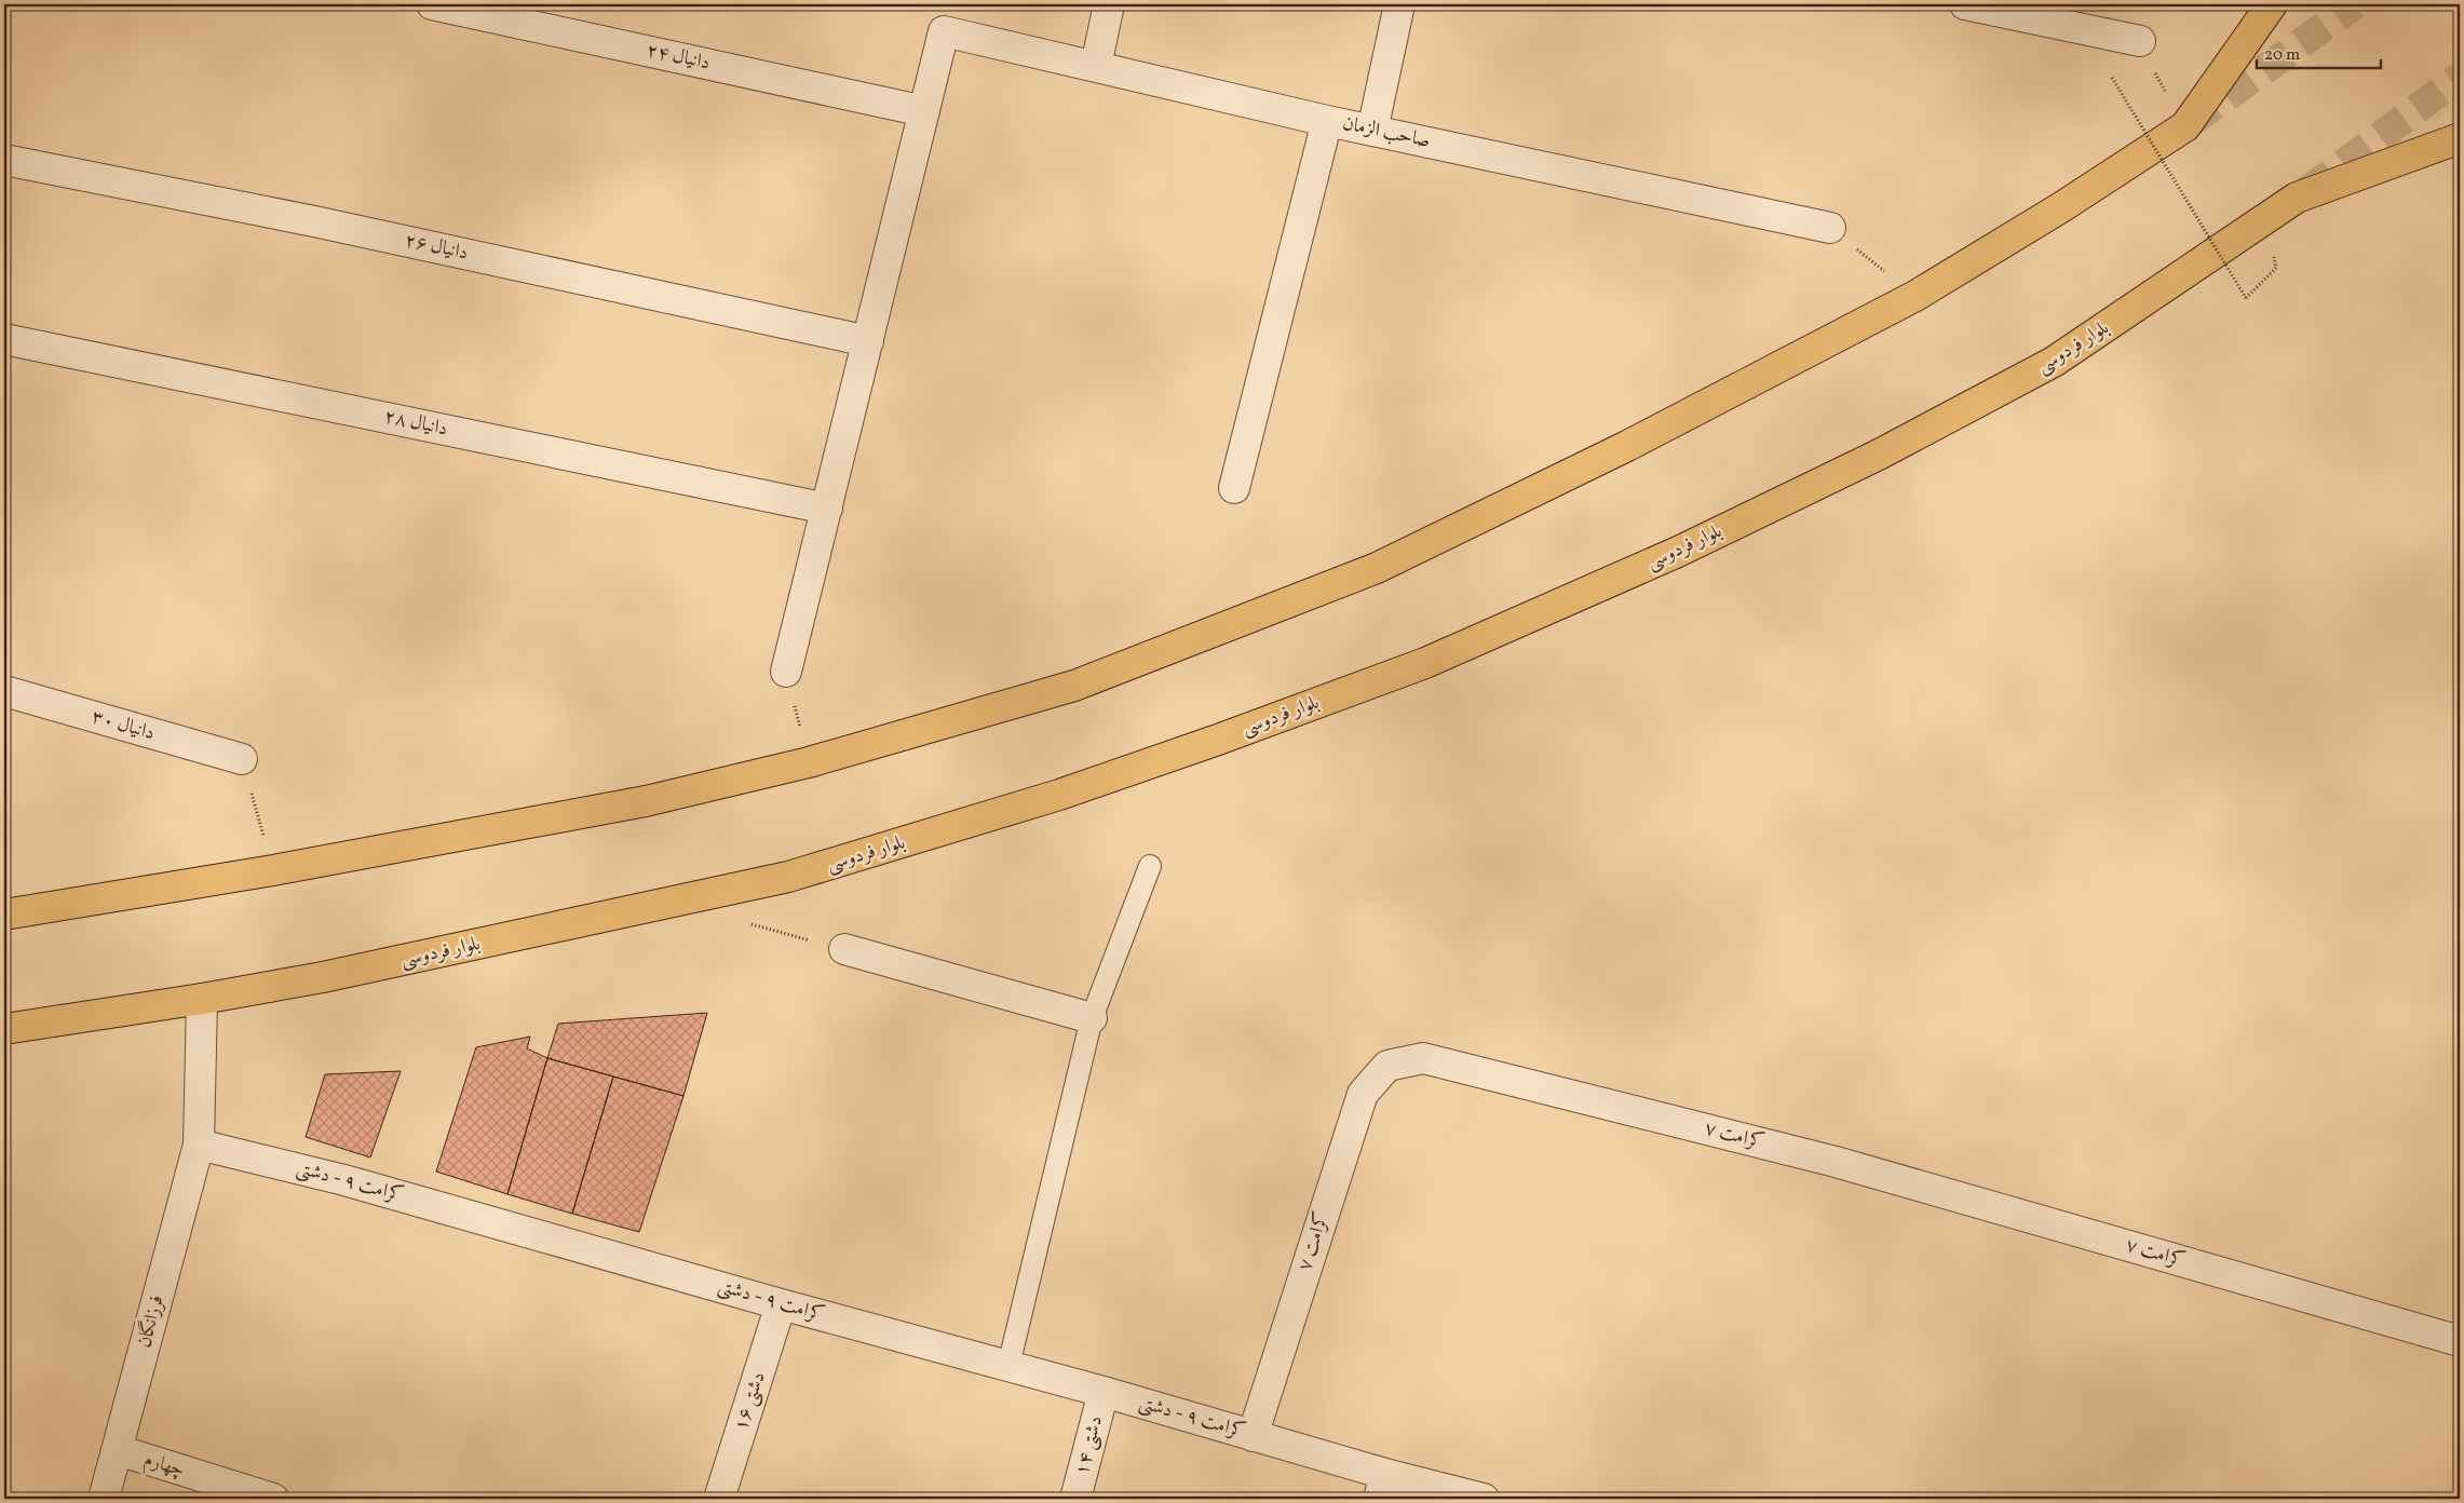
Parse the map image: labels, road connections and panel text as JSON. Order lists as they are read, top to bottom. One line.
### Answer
{"streets":{"main road":["بلوار فردوسی"],"street":["دانیال ۲۴","صاحب الزمان","دانیال ۲۶","دانیال ۲۸","دانیال ۳۰","کرامت ۷","کرامت ۹ - دشتی","فرزانگان","دشتی ۱۶","دشتی ۱۴","چهارم"]},"crossings":[["دانیال ۲۴","صاحب الزمان"],["کرامت ۷","کرامت ۹ - دشتی"],["کرامت ۹ - دشتی","فرزانگان"],["کرامت ۹ - دشتی","دشتی ۱۶"],["کرامت ۹ - دشتی","دشتی ۱۴"],["فرزانگان","چهارم"]],"scale_bar":"20 m"}
